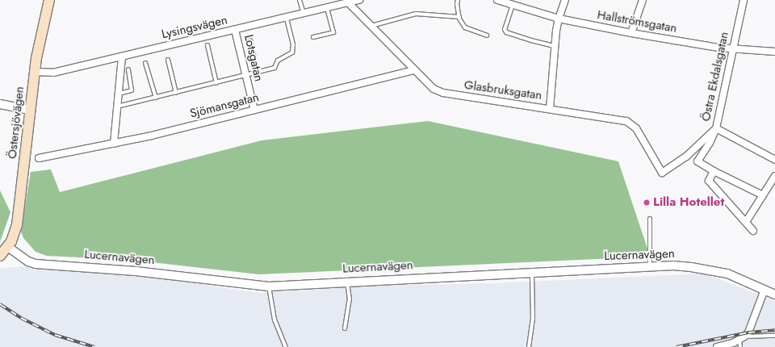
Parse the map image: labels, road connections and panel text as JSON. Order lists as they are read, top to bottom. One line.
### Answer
{"streets":{"main road":["Östersjövägen"],"street":["Hallströmsgatan","Lysingsvägen","Lotsgatan","Östra Ekdalsgatan","Glasbruksgatan","Sjömansgatan","Lucernavägen"]},"crossings":[["Hallströmsgatan","Östra Ekdalsgatan"],["Lysingsvägen","Lotsgatan"],["Lysingsvägen","Glasbruksgatan"],["Lysingsvägen","Östersjövägen"],["Lotsgatan","Sjömansgatan"],["Östra Ekdalsgatan","Glasbruksgatan"],["Glasbruksgatan","Sjömansgatan"],["Östersjövägen","Lucernavägen"]],"places":["Lilla Hotellet"]}
